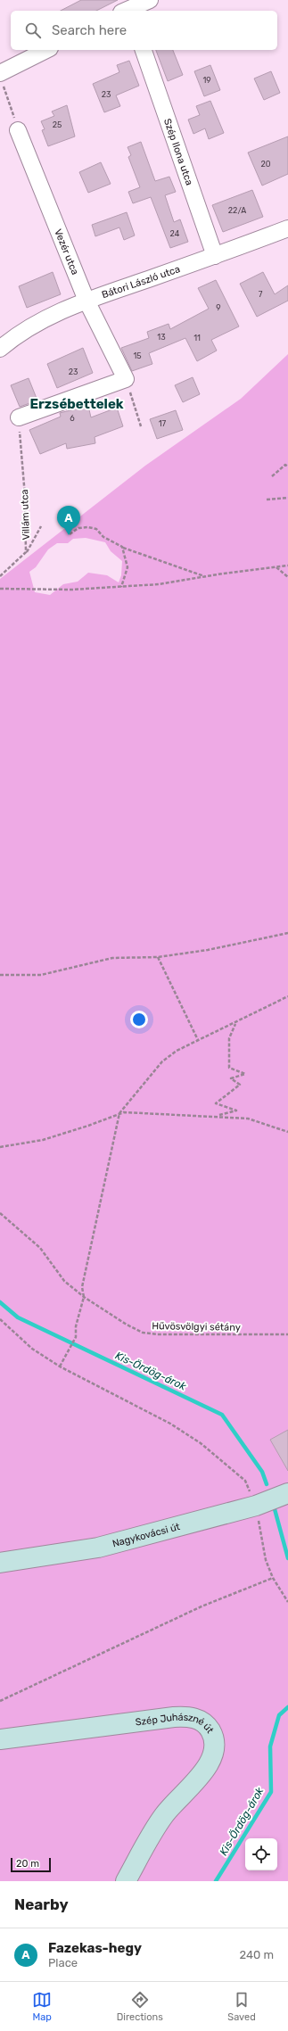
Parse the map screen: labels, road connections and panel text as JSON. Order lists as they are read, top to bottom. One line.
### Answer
{"streets":{"street":["Szép Ilona utca","Vezér utca","Bátori László utca","Nagykovácsi út","Szép Juhászné út"],"path":["Villám utca","Hűvösvölgyi sétány"]},"crossings":[["Szép Ilona utca","Bátori László utca"],["Vezér utca","Bátori László utca"]],"districts":["Erzsébettelek"],"water":["Kis-Ördög-árok"],"house_numbers":["19","23","25","20","22/A","24","7","9","13","11","15","23","6","17"],"scale_bar":"20 m","page":{"search":"Search here","pins":"A","scale":"20 m","heading":"Nearby","list":[{"mark":"A","name":"Fazekas-hegy","note":"Place","value":"240 m"}],"nav":["Map","Directions","Saved"]}}
